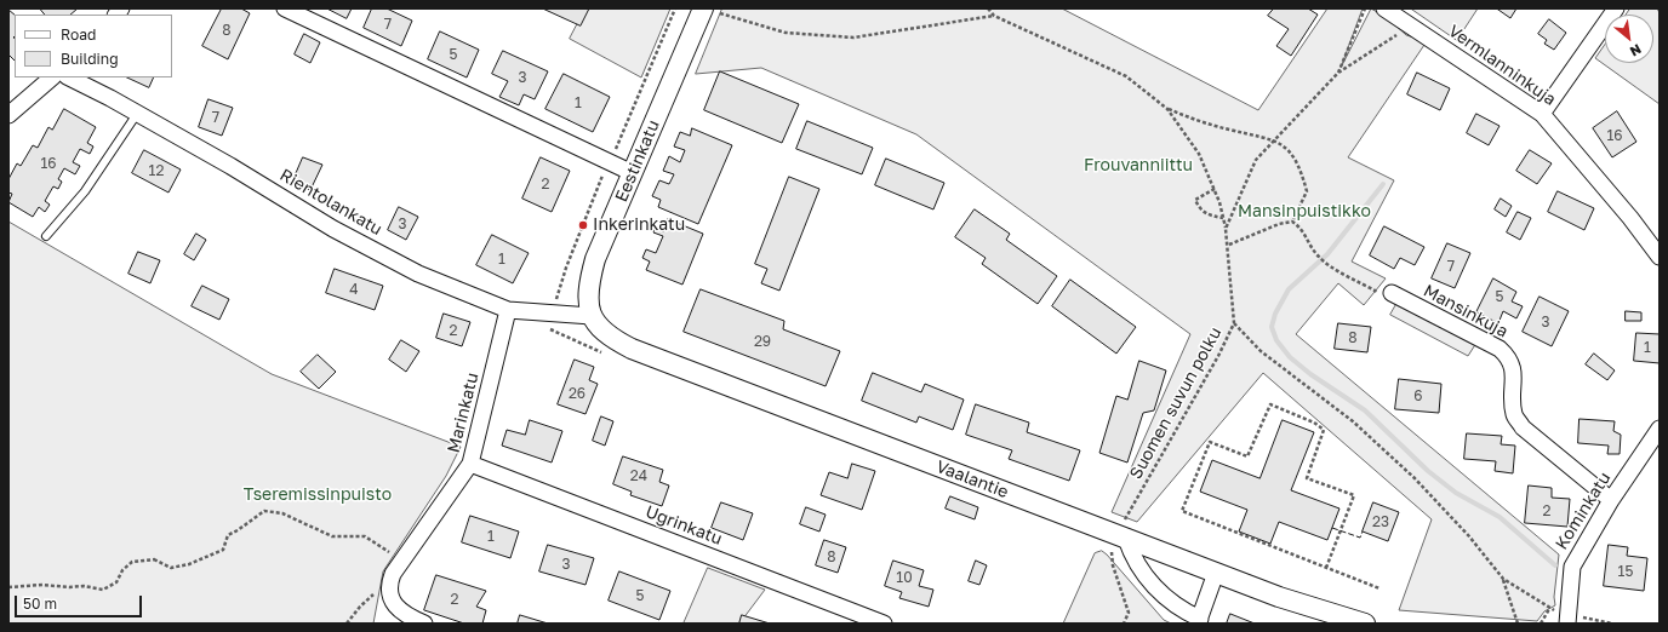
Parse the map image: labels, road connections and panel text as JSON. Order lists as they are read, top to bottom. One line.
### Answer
{"streets":{"street":["Vermlanninkuja","Eestinkatu","Rientolankatu","Mansinkuja","Marinkatu","Vaalantie","Kominkatu","Ugrinkatu"],"path":["Suomen suvun polku"]},"crossings":[["Eestinkatu","Rientolankatu"],["Eestinkatu","Vaalantie"],["Rientolankatu","Marinkatu"],["Rientolankatu","Vaalantie"],["Mansinkuja","Kominkatu"],["Marinkatu","Ugrinkatu"]],"parks":["Frouvanniittu","Mansinpuistikko","Tseremissinpuisto"],"places":["Inkerinkatu"],"house_numbers":["7","8","5","3","1","7","16","16","12","2","3","1","7","4","5","3","2","8","29","1","26","6","24","2","23","1","8","3","15","10","5","2"],"legend":["Road","Building"],"scale_bar":"50 m","north":"bottom right"}
